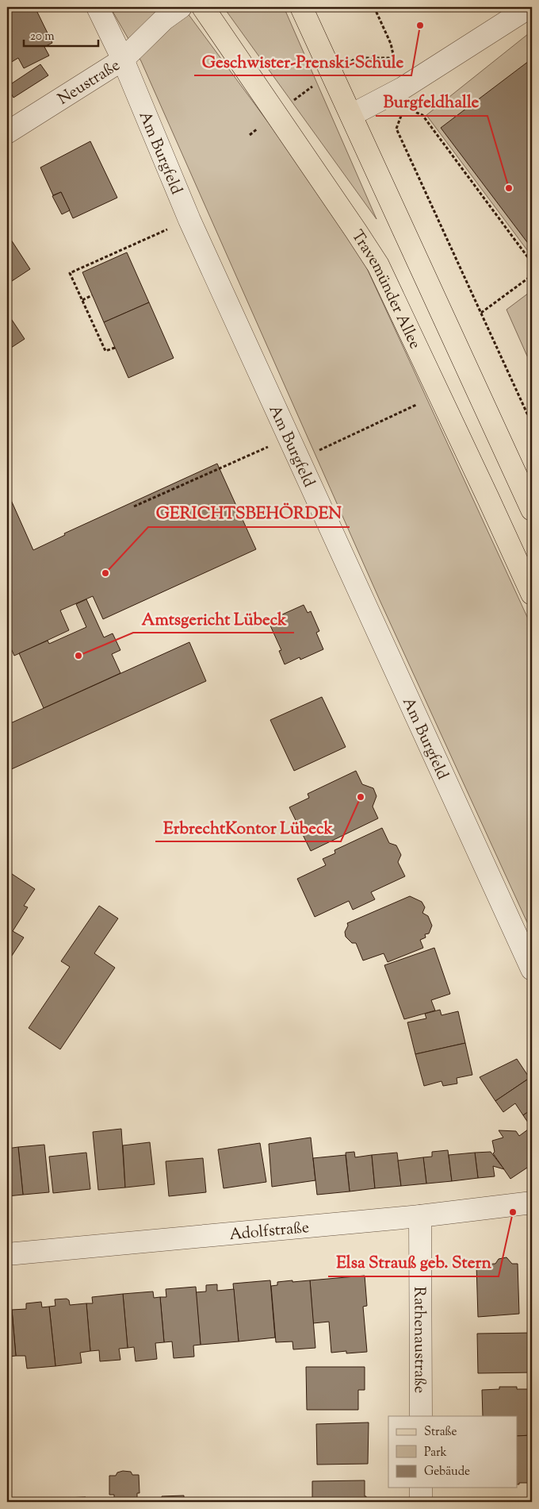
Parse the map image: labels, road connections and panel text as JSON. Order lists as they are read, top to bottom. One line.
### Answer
{"streets":{"main road":["Travemünder Allee"],"street":["Neustraße","Am Burgfeld","Adolfstraße","Rathenaustraße"]},"crossings":[["Neustraße","Am Burgfeld"],["Adolfstraße","Rathenaustraße"]],"places":["Geschwister-Prenski-Schule","Burgfeldhalle","GERICHTSBEHÖRDEN","Amtsgericht Lübeck","ErbrechtKontor Lübeck","Elsa Strauß geb. Stern"],"legend":["Straße","Park","Gebäude"],"scale_bar":"20 m"}
